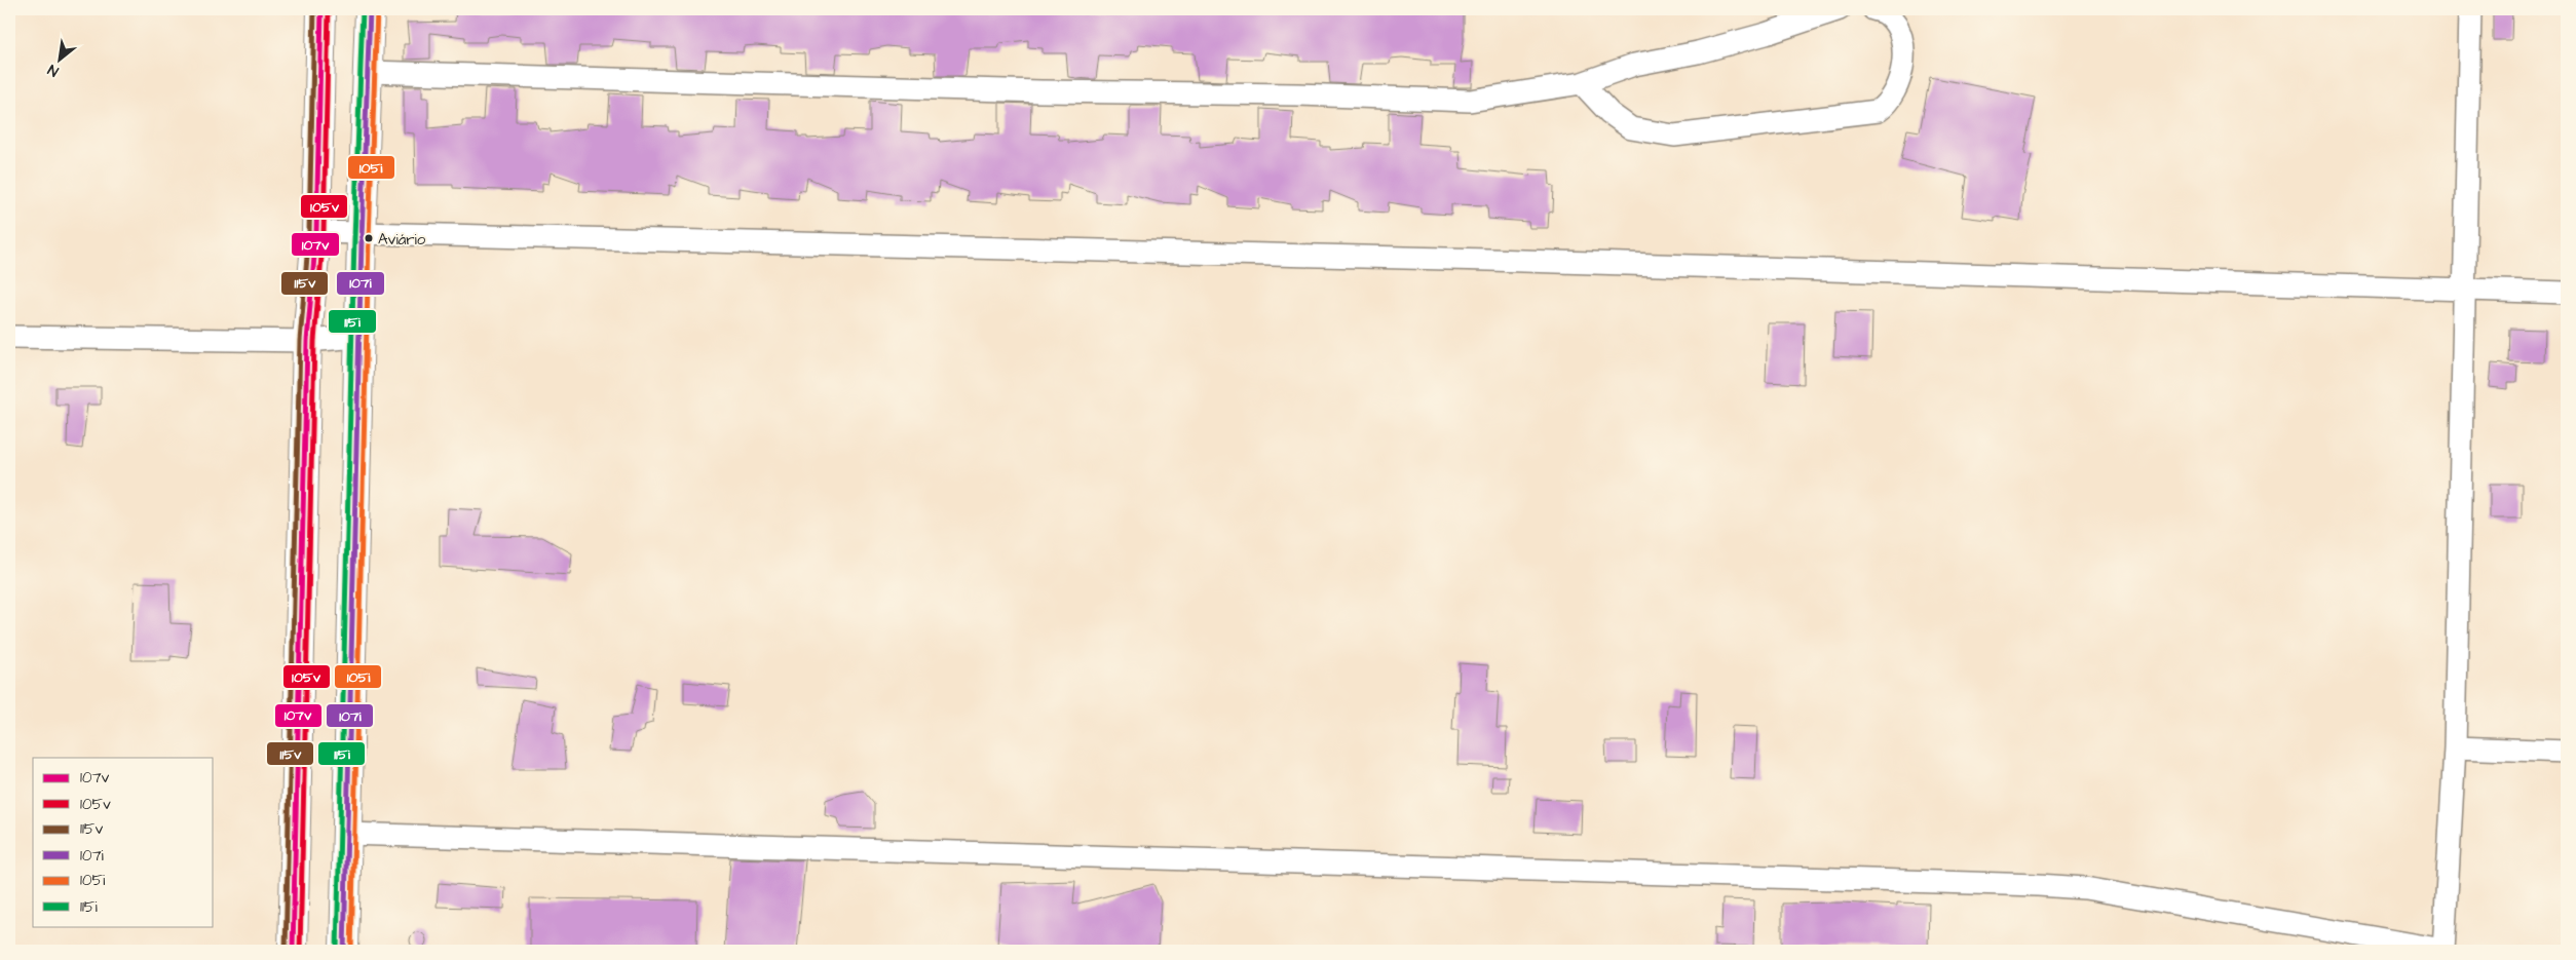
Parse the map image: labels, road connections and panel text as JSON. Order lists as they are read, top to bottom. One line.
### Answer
{"places":["Aviário"],"lines":["transit line 107v","transit line 105v","transit line 115v","transit line 107i","transit line 105i","transit line 115i"],"legend":["107v","105v","115v","107i","105i","115i"],"north":"bottom left"}
